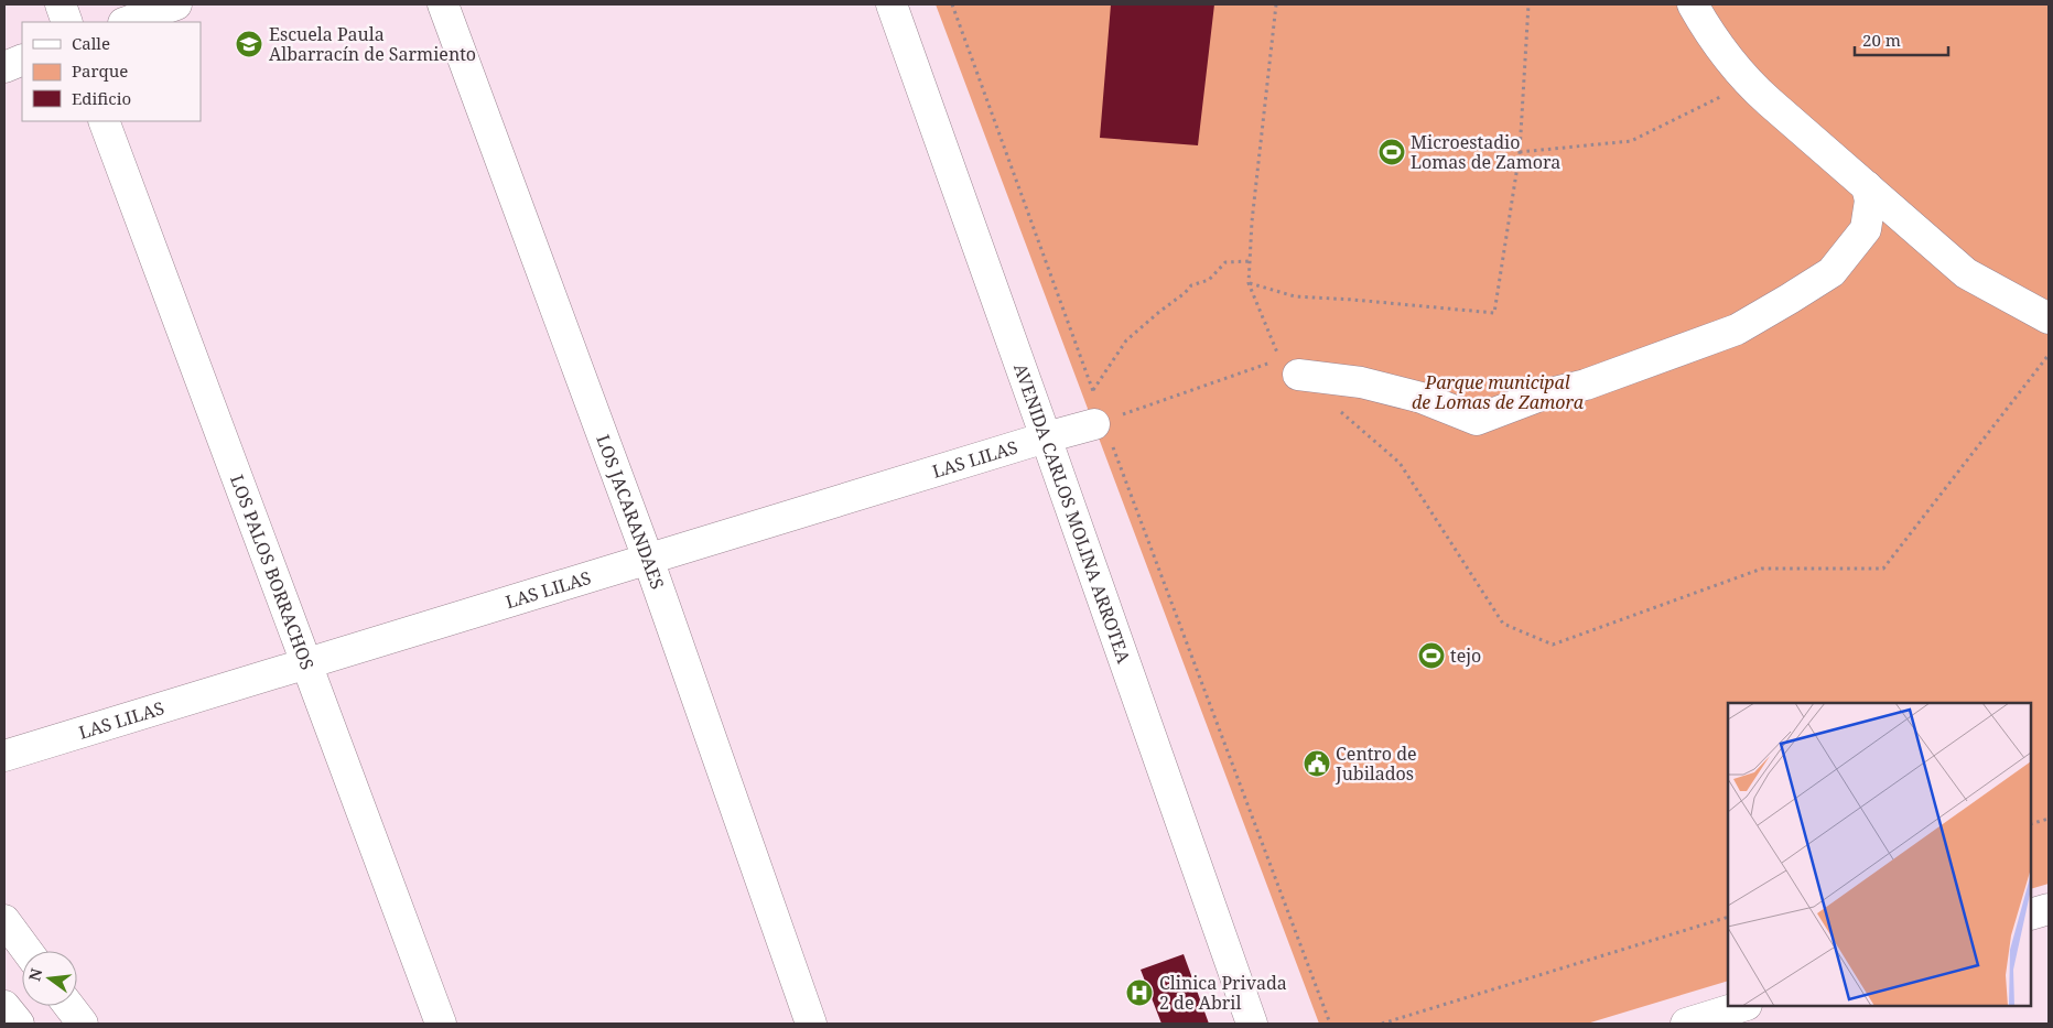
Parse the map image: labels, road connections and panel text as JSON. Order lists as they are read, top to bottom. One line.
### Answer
{"streets":{"street":["LAS LILAS","LOS JACARANDAES","AVENIDA CARLOS MOLINA ARROTEA","LOS PALOS BORRACHOS"]},"crossings":[["LAS LILAS","LOS JACARANDAES"],["LAS LILAS","AVENIDA CARLOS MOLINA ARROTEA"],["LAS LILAS","LOS PALOS BORRACHOS"]],"parks":["Parque municipal de Lomas de Zamora"],"places":{"school or university":["Escuela Paula Albarracín de Sarmiento"],"sports":["Microestadio Lomas de Zamora","tejo"],"public building":["Centro de Jubilados"],"hospital":["Clinica Privada 2 de Abril"]},"legend":["Calle","Parque","Edificio"],"scale_bar":"20 m","north":"left"}
